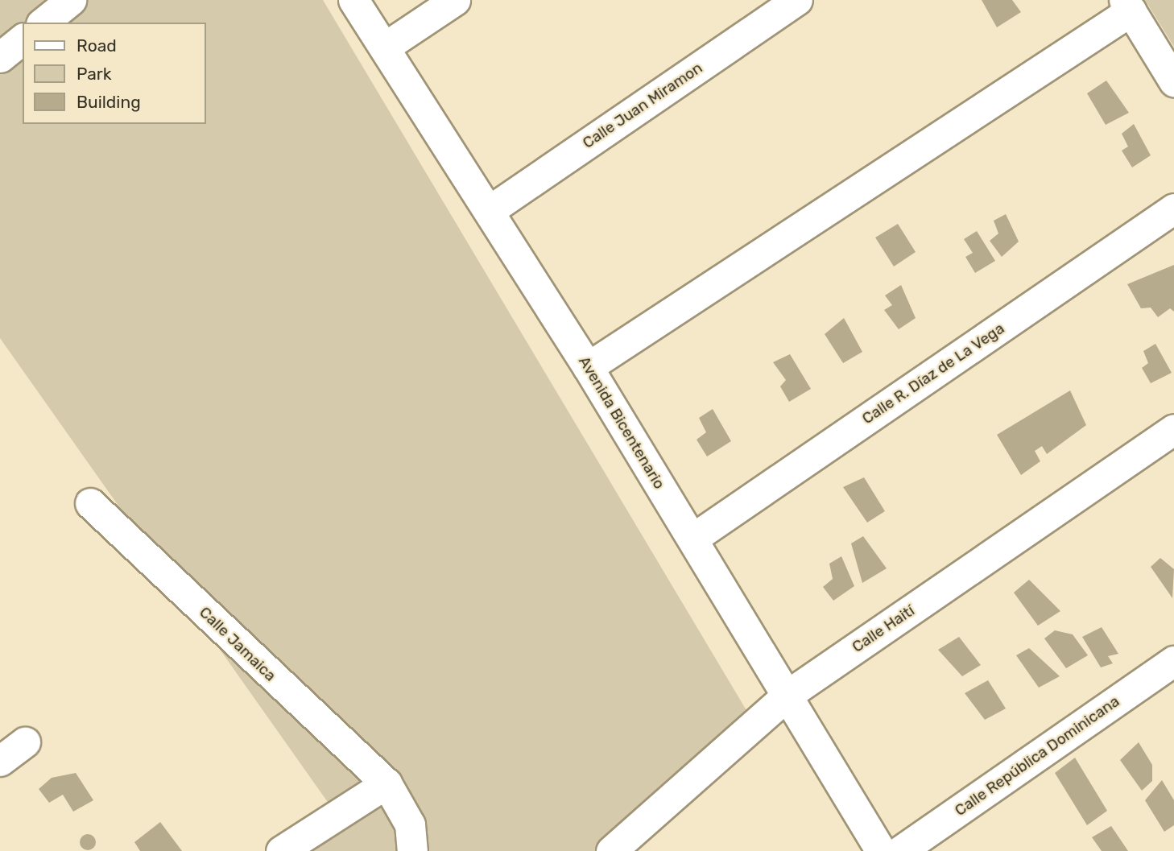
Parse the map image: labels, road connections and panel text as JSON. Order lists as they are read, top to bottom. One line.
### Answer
{"streets":{"street":["Calle Juan Miramon","Calle R. Díaz de La Vega","Avenida Bicentenario","Calle Haití","Calle Jamaica","Calle República Dominicana"]},"crossings":[["Calle Juan Miramon","Avenida Bicentenario"],["Calle R. Díaz de La Vega","Avenida Bicentenario"],["Avenida Bicentenario","Calle Haití"]],"legend":["Road","Park","Building"]}
